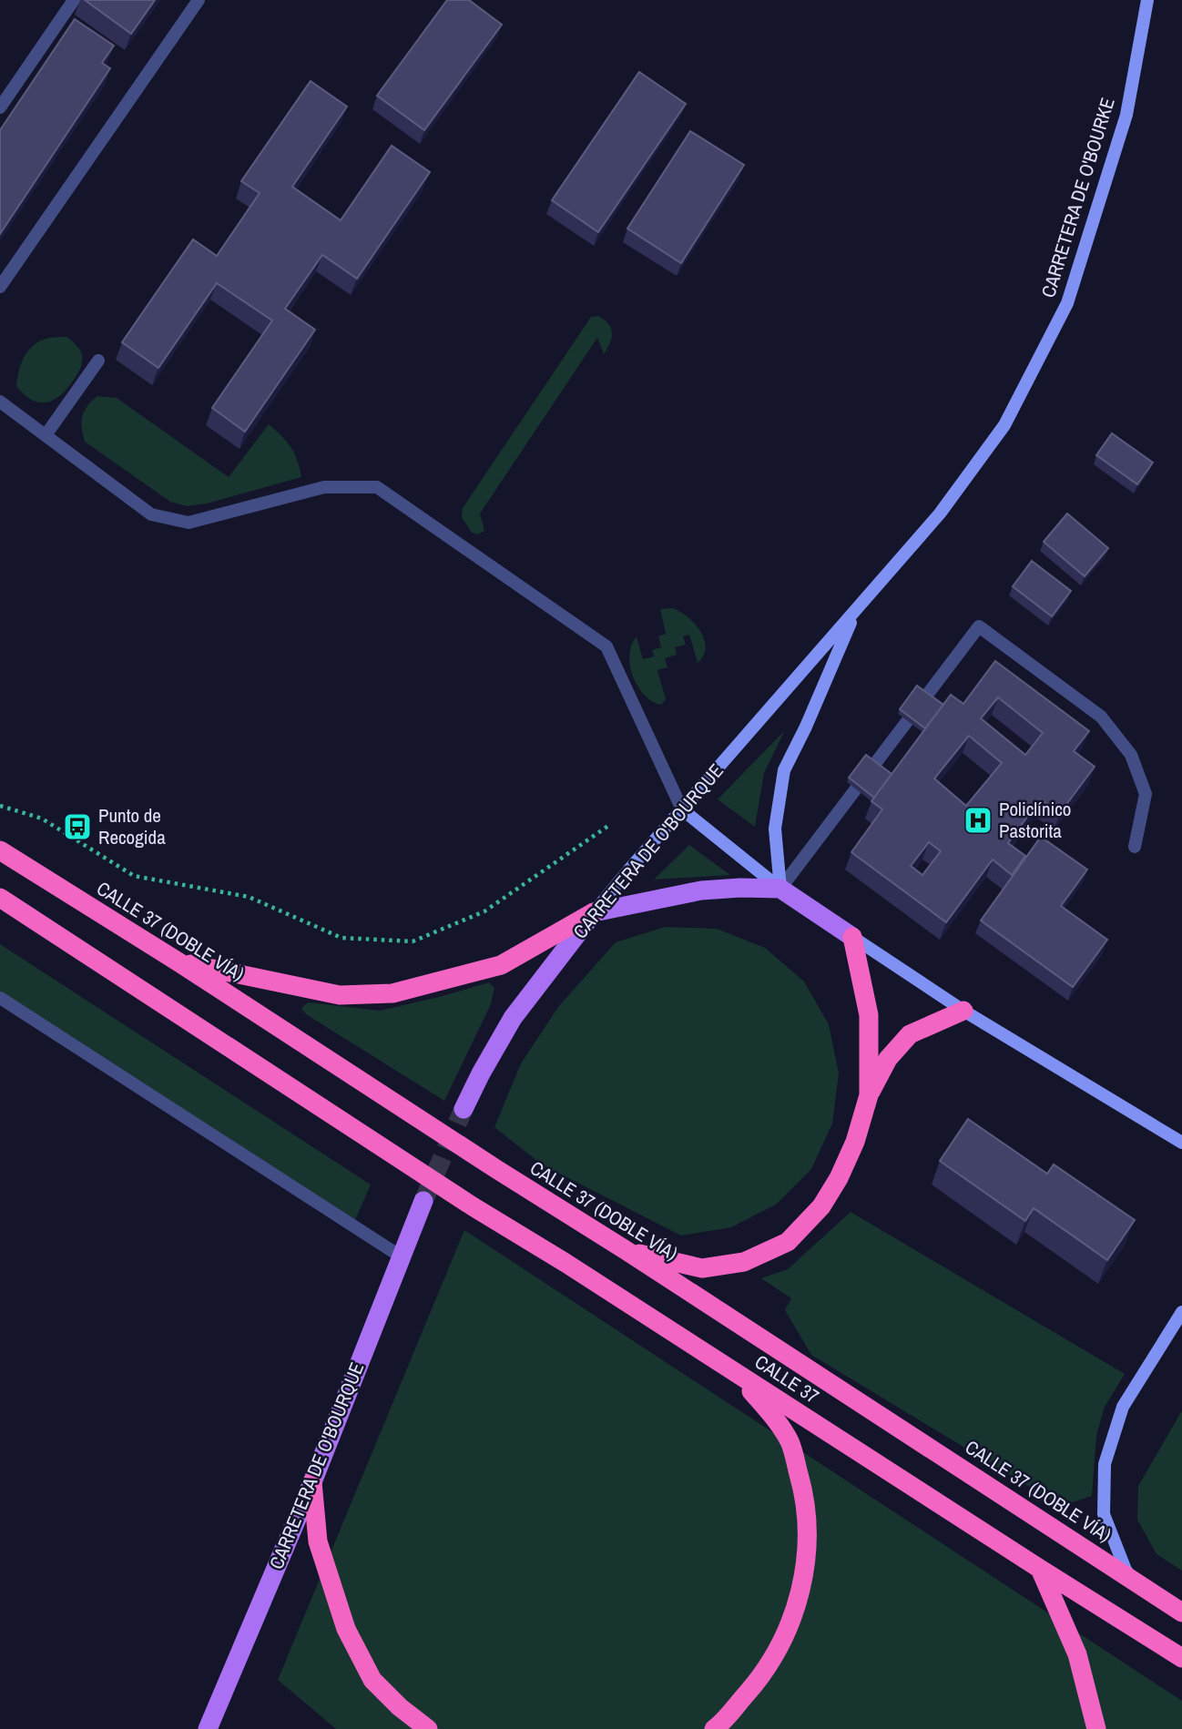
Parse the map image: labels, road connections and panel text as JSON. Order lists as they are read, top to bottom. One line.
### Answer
{"streets":{"highway":["CALLE 37 (DOBLE VÍA)","CALLE 37"],"main road":["CARRETERA DE O'BOURKE","CARRETERA DE O'BOURQUE"]},"crossings":[["CARRETERA DE O'BOURKE","CARRETERA DE O'BOURQUE"]],"places":{"hospital":["Policlínico Pastorita"],"bus stop":["Punto de Recogida"]}}
